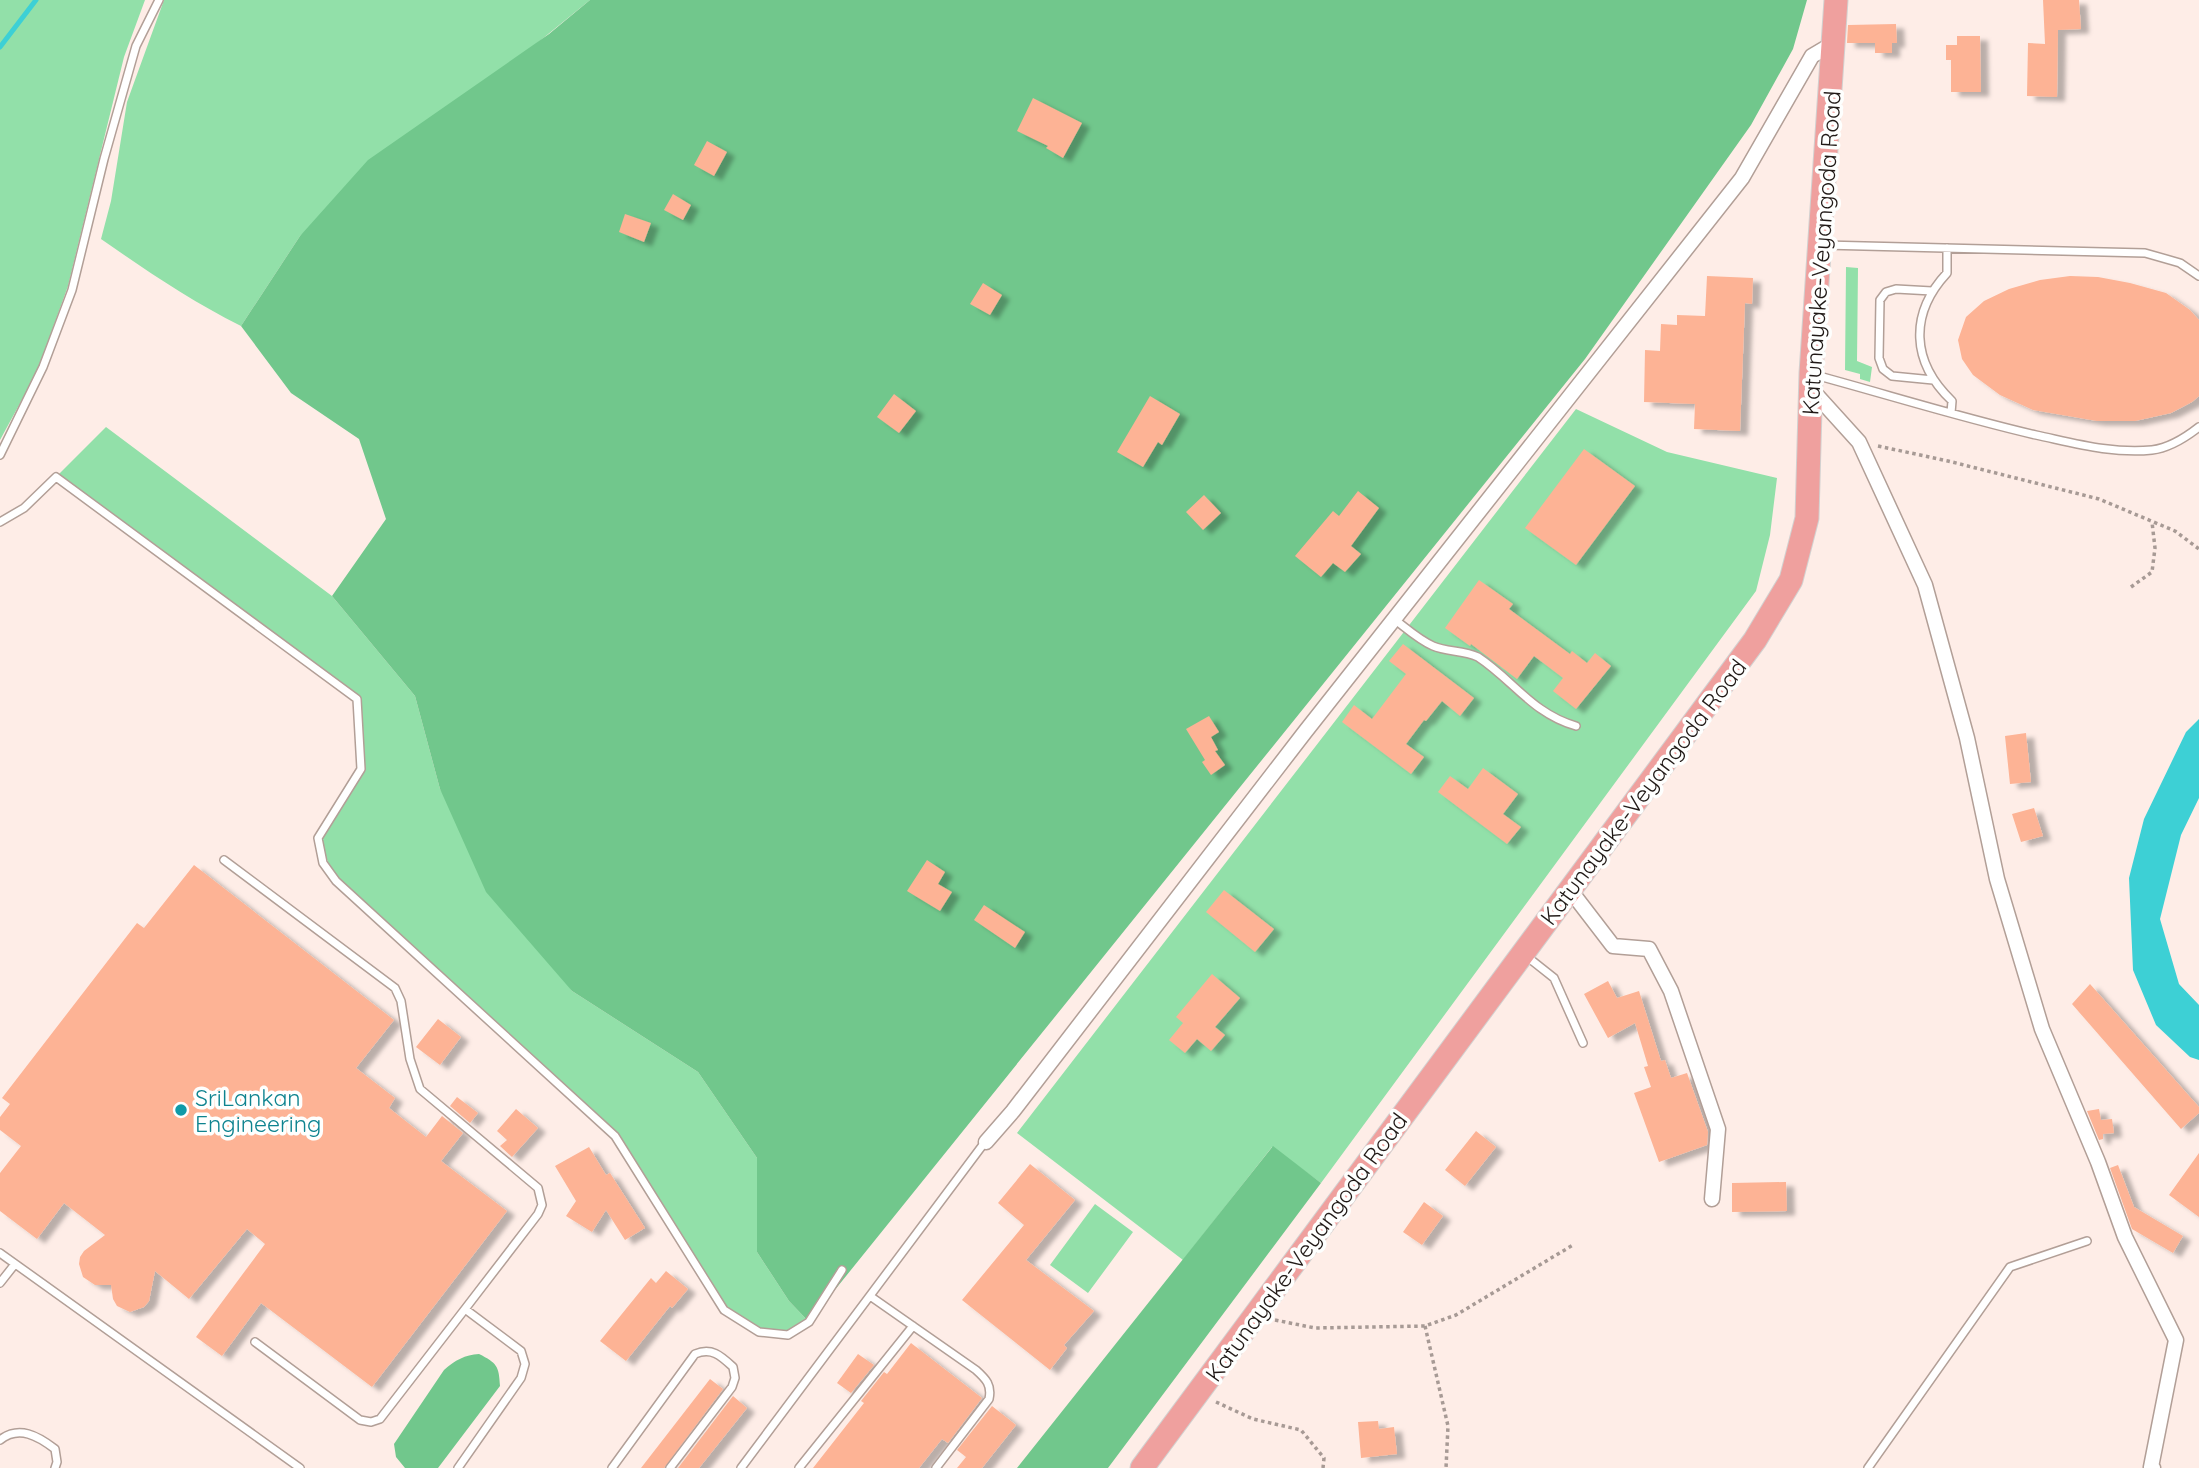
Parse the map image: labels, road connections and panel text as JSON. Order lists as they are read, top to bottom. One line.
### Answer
{"streets":{"main road":["Katunayake-Veyangoda Road"]},"places":["SriLankan Engineering"]}
